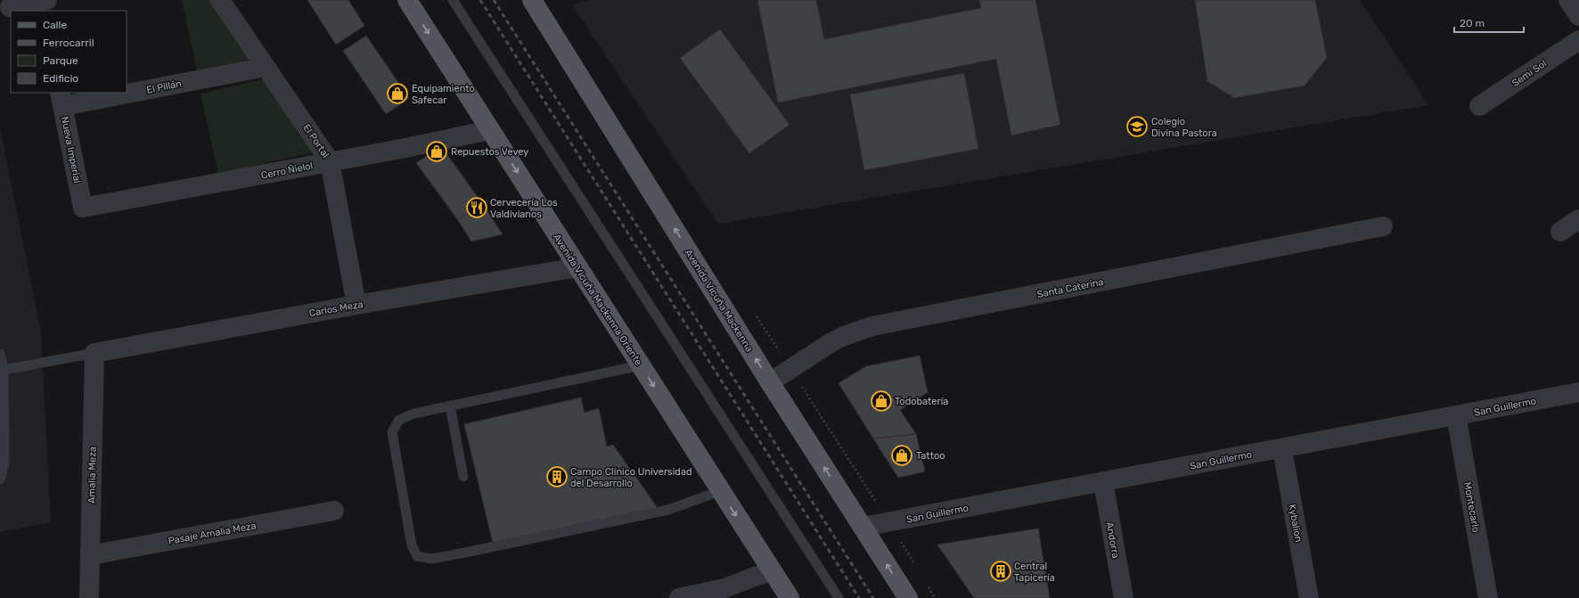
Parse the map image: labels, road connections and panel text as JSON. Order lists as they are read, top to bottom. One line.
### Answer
{"streets":{"main road":["Avenida Vicuña Mackenna Oriente","Avenida Vicuña Mackenna"],"street":["Semi Sol","El Pillán","El Portal","Nueva Imperial","Cerro Ñielol","Santa Caterina","Carlos Meza","San Guillermo","Amalia Meza","Montecarlo","Kybalion","Pasaje Amalia Meza","Andorra"]},"crossings":[["El Pillán","El Portal"],["El Pillán","Nueva Imperial"],["El Portal","Cerro Ñielol"],["El Portal","Carlos Meza"],["Nueva Imperial","Cerro Ñielol"],["Cerro Ñielol","Avenida Vicuña Mackenna Oriente"],["Santa Caterina","Avenida Vicuña Mackenna"],["Avenida Vicuña Mackenna Oriente","Carlos Meza"],["Avenida Vicuña Mackenna","San Guillermo"],["Carlos Meza","Amalia Meza"],["San Guillermo","Montecarlo"],["San Guillermo","Kybalion"],["San Guillermo","Andorra"],["Amalia Meza","Pasaje Amalia Meza"]],"one_way":["Avenida Vicuña Mackenna Oriente","Avenida Vicuña Mackenna"],"places":{"shop":["Equipamiento Safecar","Repuestos Vevey","Todobatería","Tattoo"],"school or university":["Colegio Divina Pastora"],"restaurant":["Cervecería Los Valdivianos"],"building":["Campo Clínico Universidad del Desarrollo","Central Tapicería"]},"legend":["Calle","Ferrocarril","Parque","Edificio"],"scale_bar":"20 m"}
